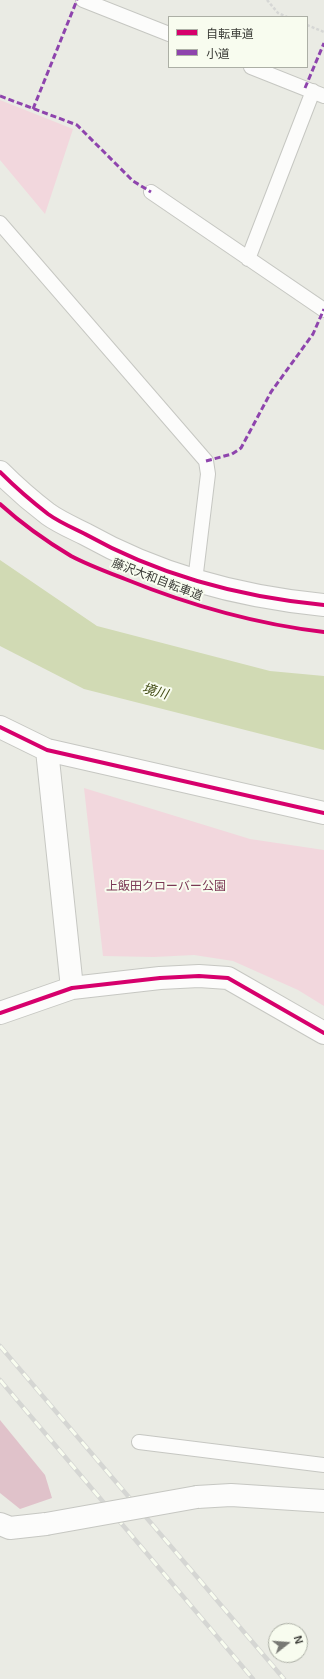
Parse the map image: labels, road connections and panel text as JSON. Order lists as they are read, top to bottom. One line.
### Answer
{"streets":{"cycle path":["藤沢大和自転車道"]},"water":["境川"],"parks":["上飯田クローバー公園"],"legend":["自転車道","小道"],"north":"right"}
